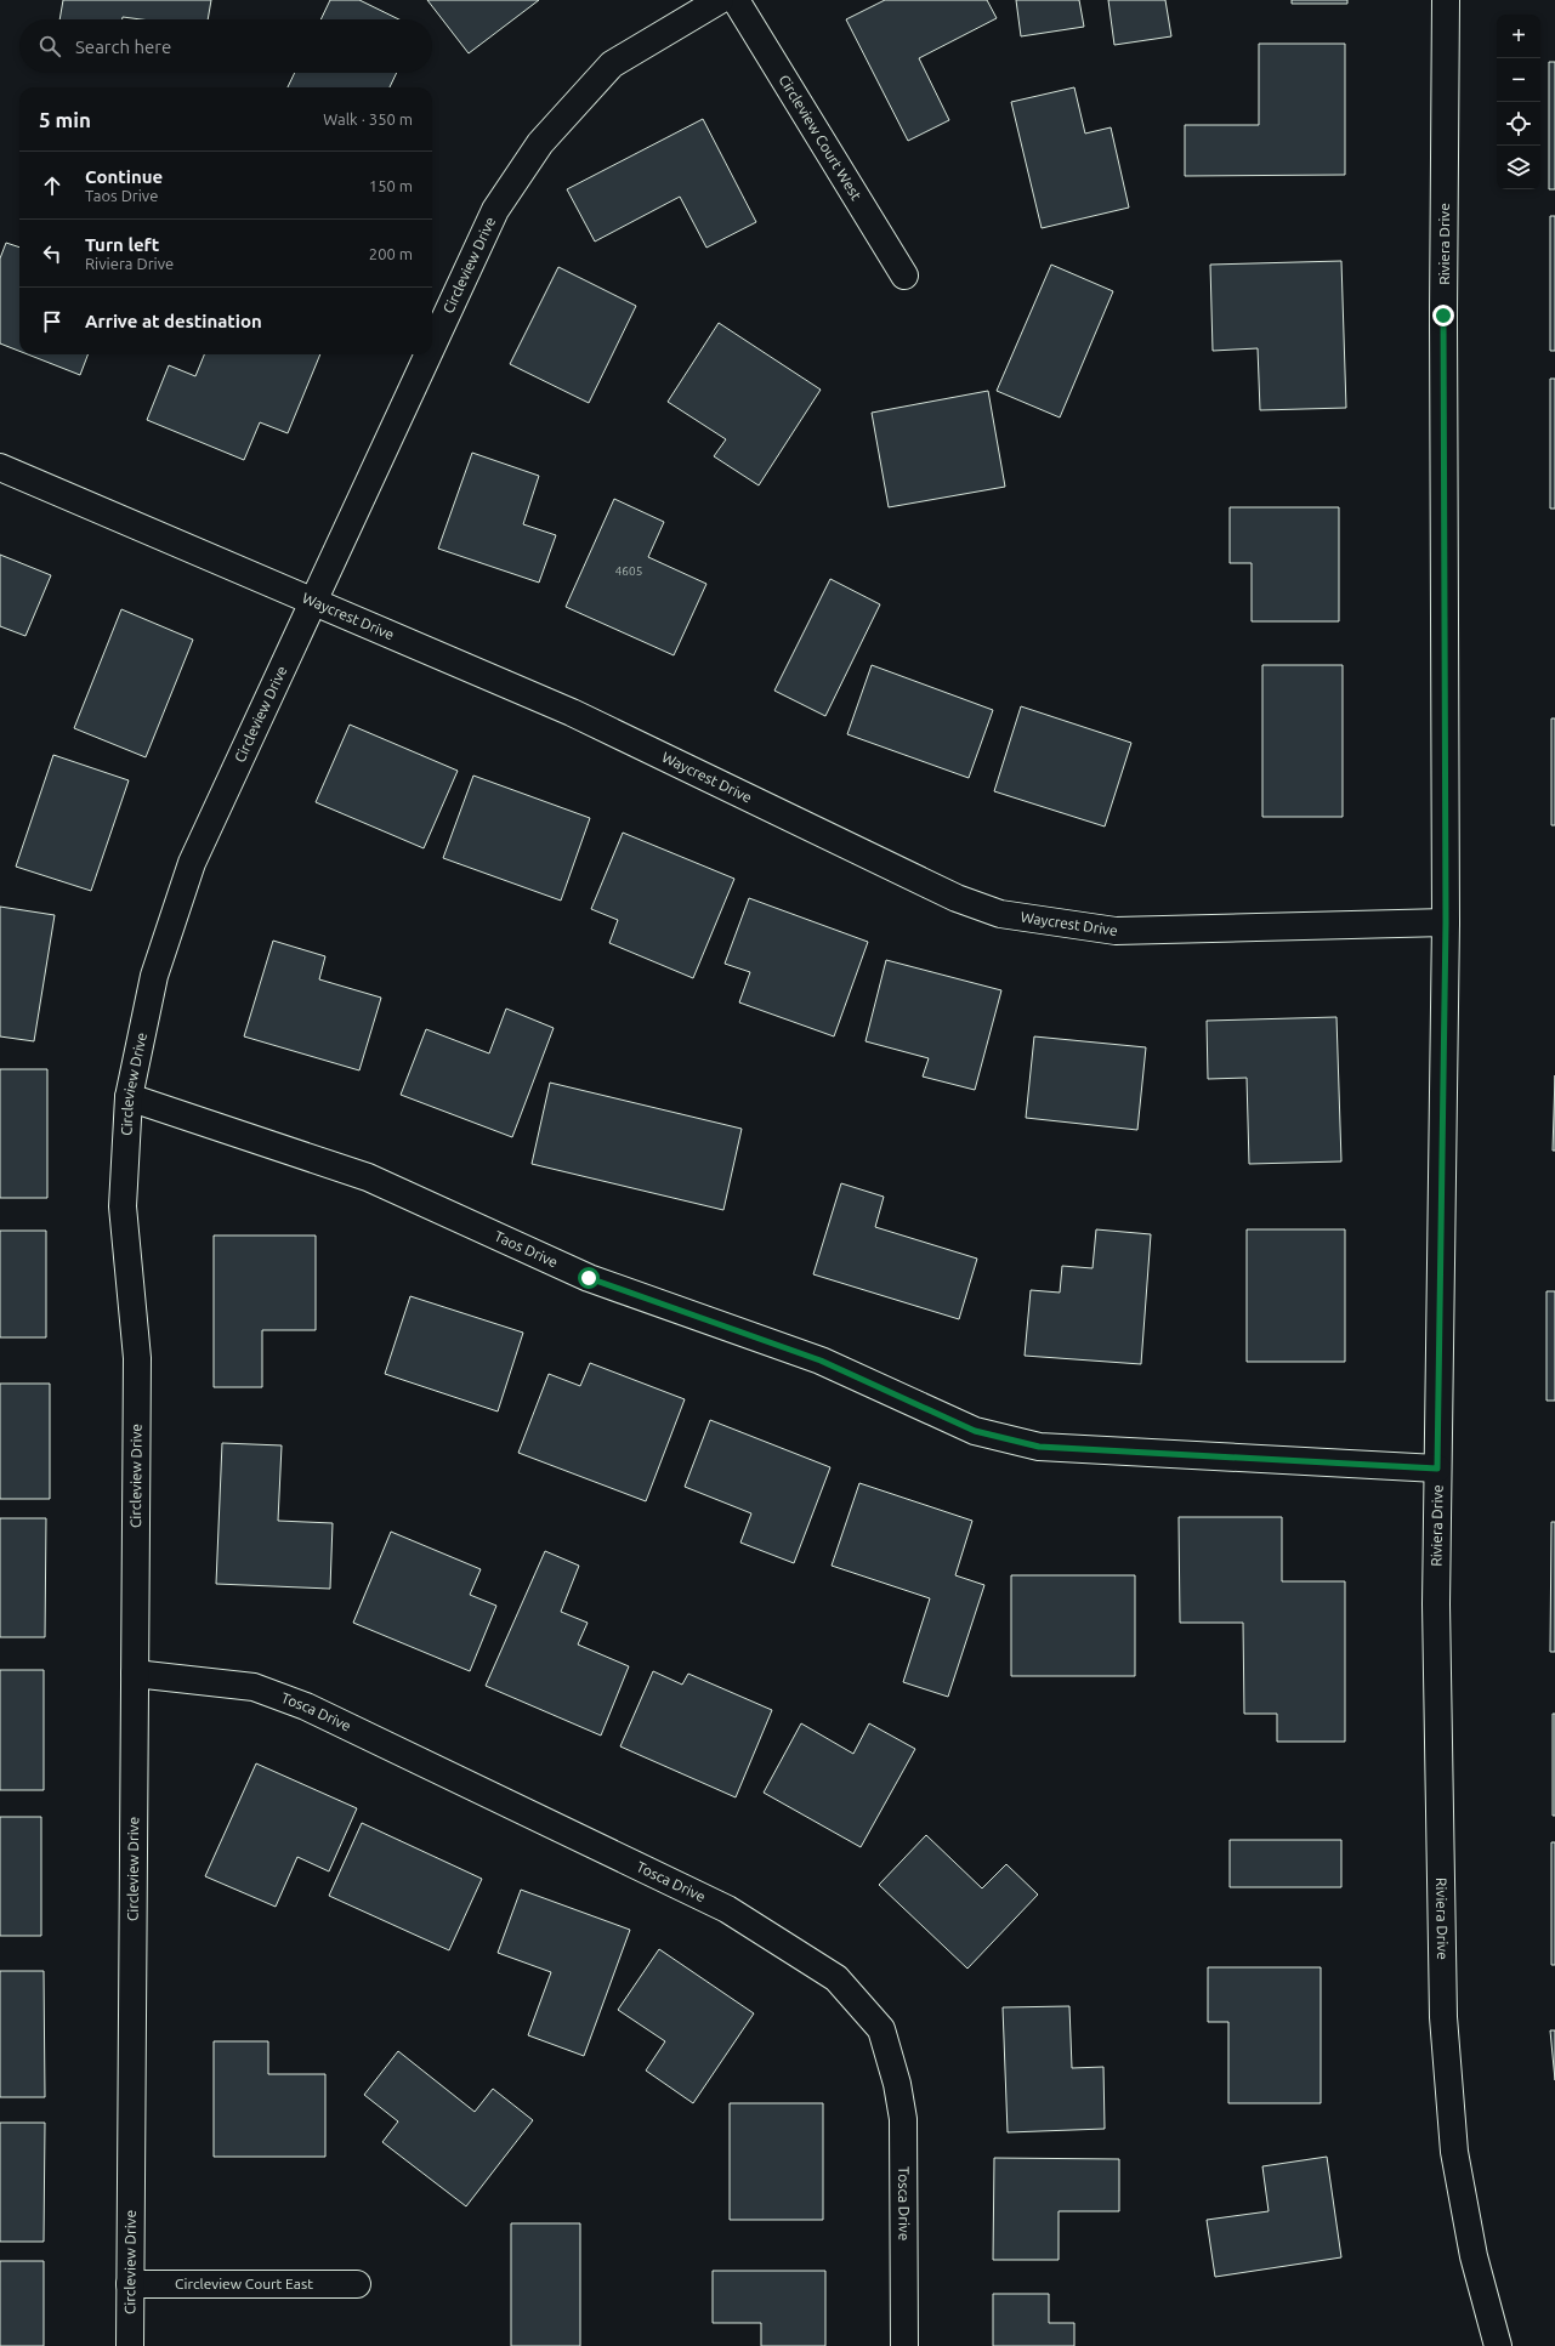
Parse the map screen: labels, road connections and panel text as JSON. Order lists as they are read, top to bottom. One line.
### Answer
{"streets":{"street":["Circleview Court West","Riviera Drive","Circleview Drive","Waycrest Drive","Taos Drive","Tosca Drive","Circleview Court East"]},"crossings":[["Riviera Drive","Waycrest Drive"],["Riviera Drive","Taos Drive"],["Circleview Drive","Waycrest Drive"],["Circleview Drive","Taos Drive"],["Circleview Drive","Tosca Drive"],["Circleview Drive","Circleview Court East"]],"house_numbers":["4605"],"page":{"map_buttons":["+","−"],"search":"Search here","heading":["5 min","Walk · 350 m"],"list":[["Continue","Taos Drive","150 m"],["Turn left","Riviera Drive","200 m"],"Arrive at destination"]}}
